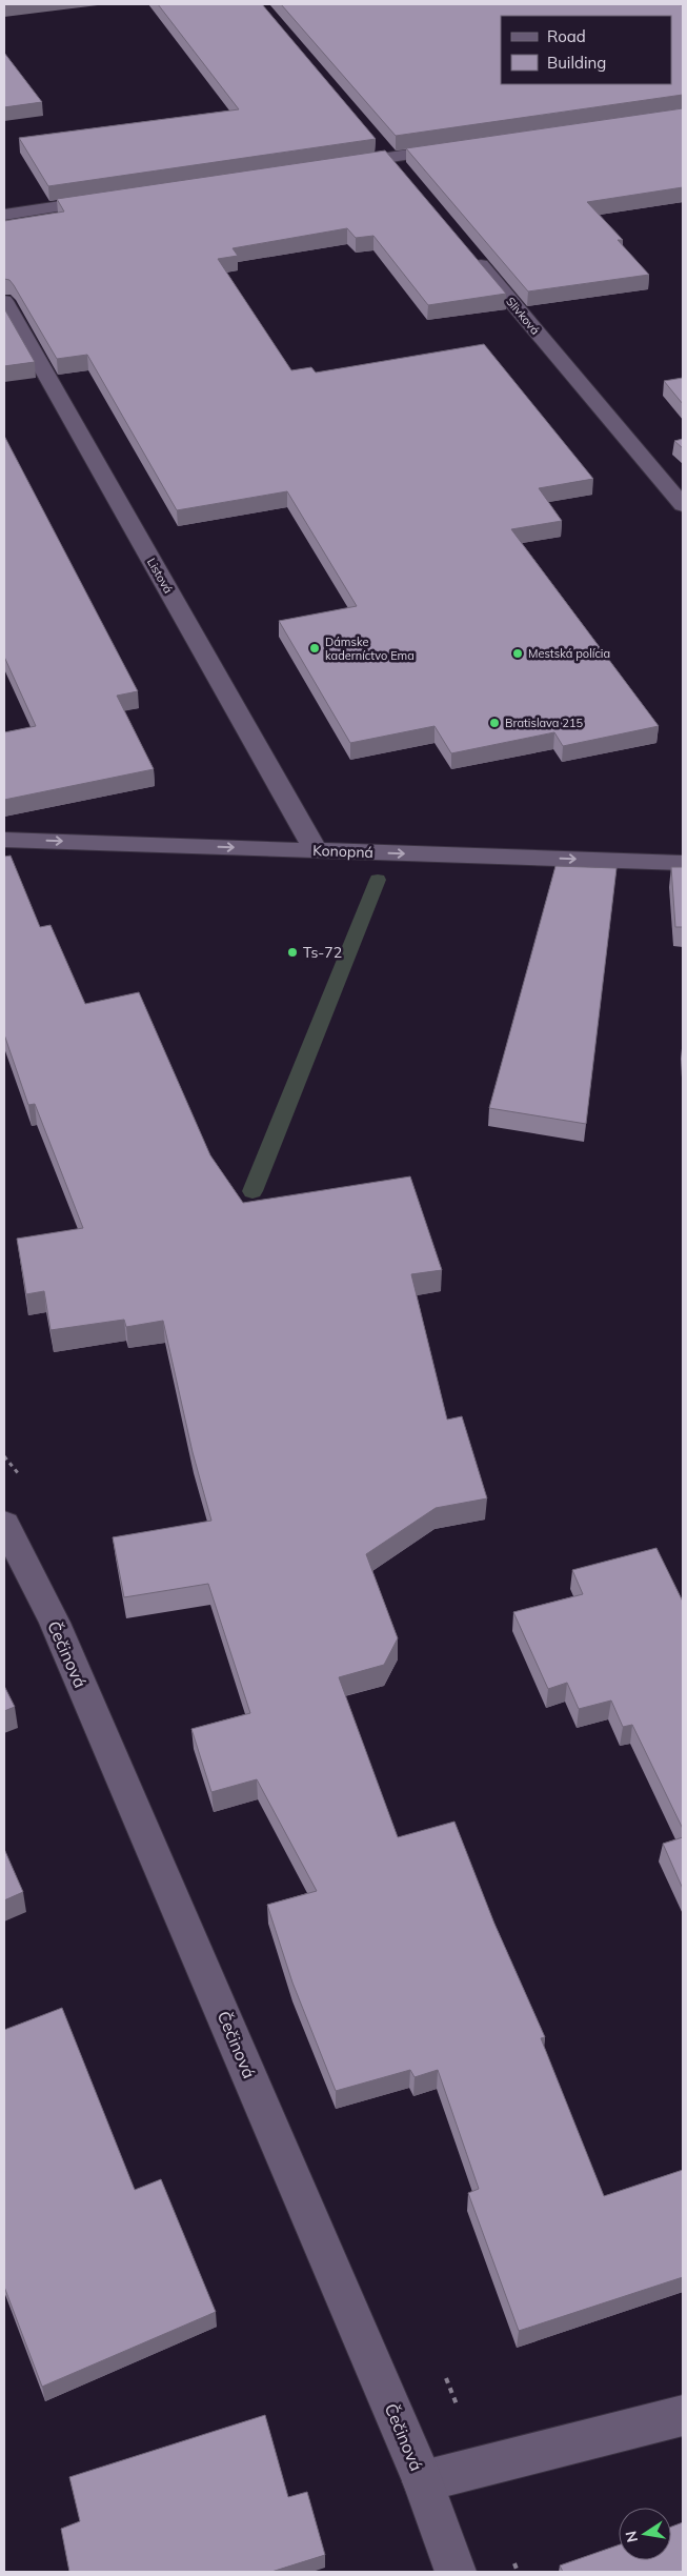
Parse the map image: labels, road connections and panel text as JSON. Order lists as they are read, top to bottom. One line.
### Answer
{"streets":{"street":["Slivková","Listová","Konopná","Čečinová"]},"crossings":[["Listová","Konopná"]],"one_way":["Konopná"],"places":["Dámske kaderníctvo Ema","Mestská polícia","Bratislava 215","Ts-72"],"legend":["Road","Building"],"north":"left"}
